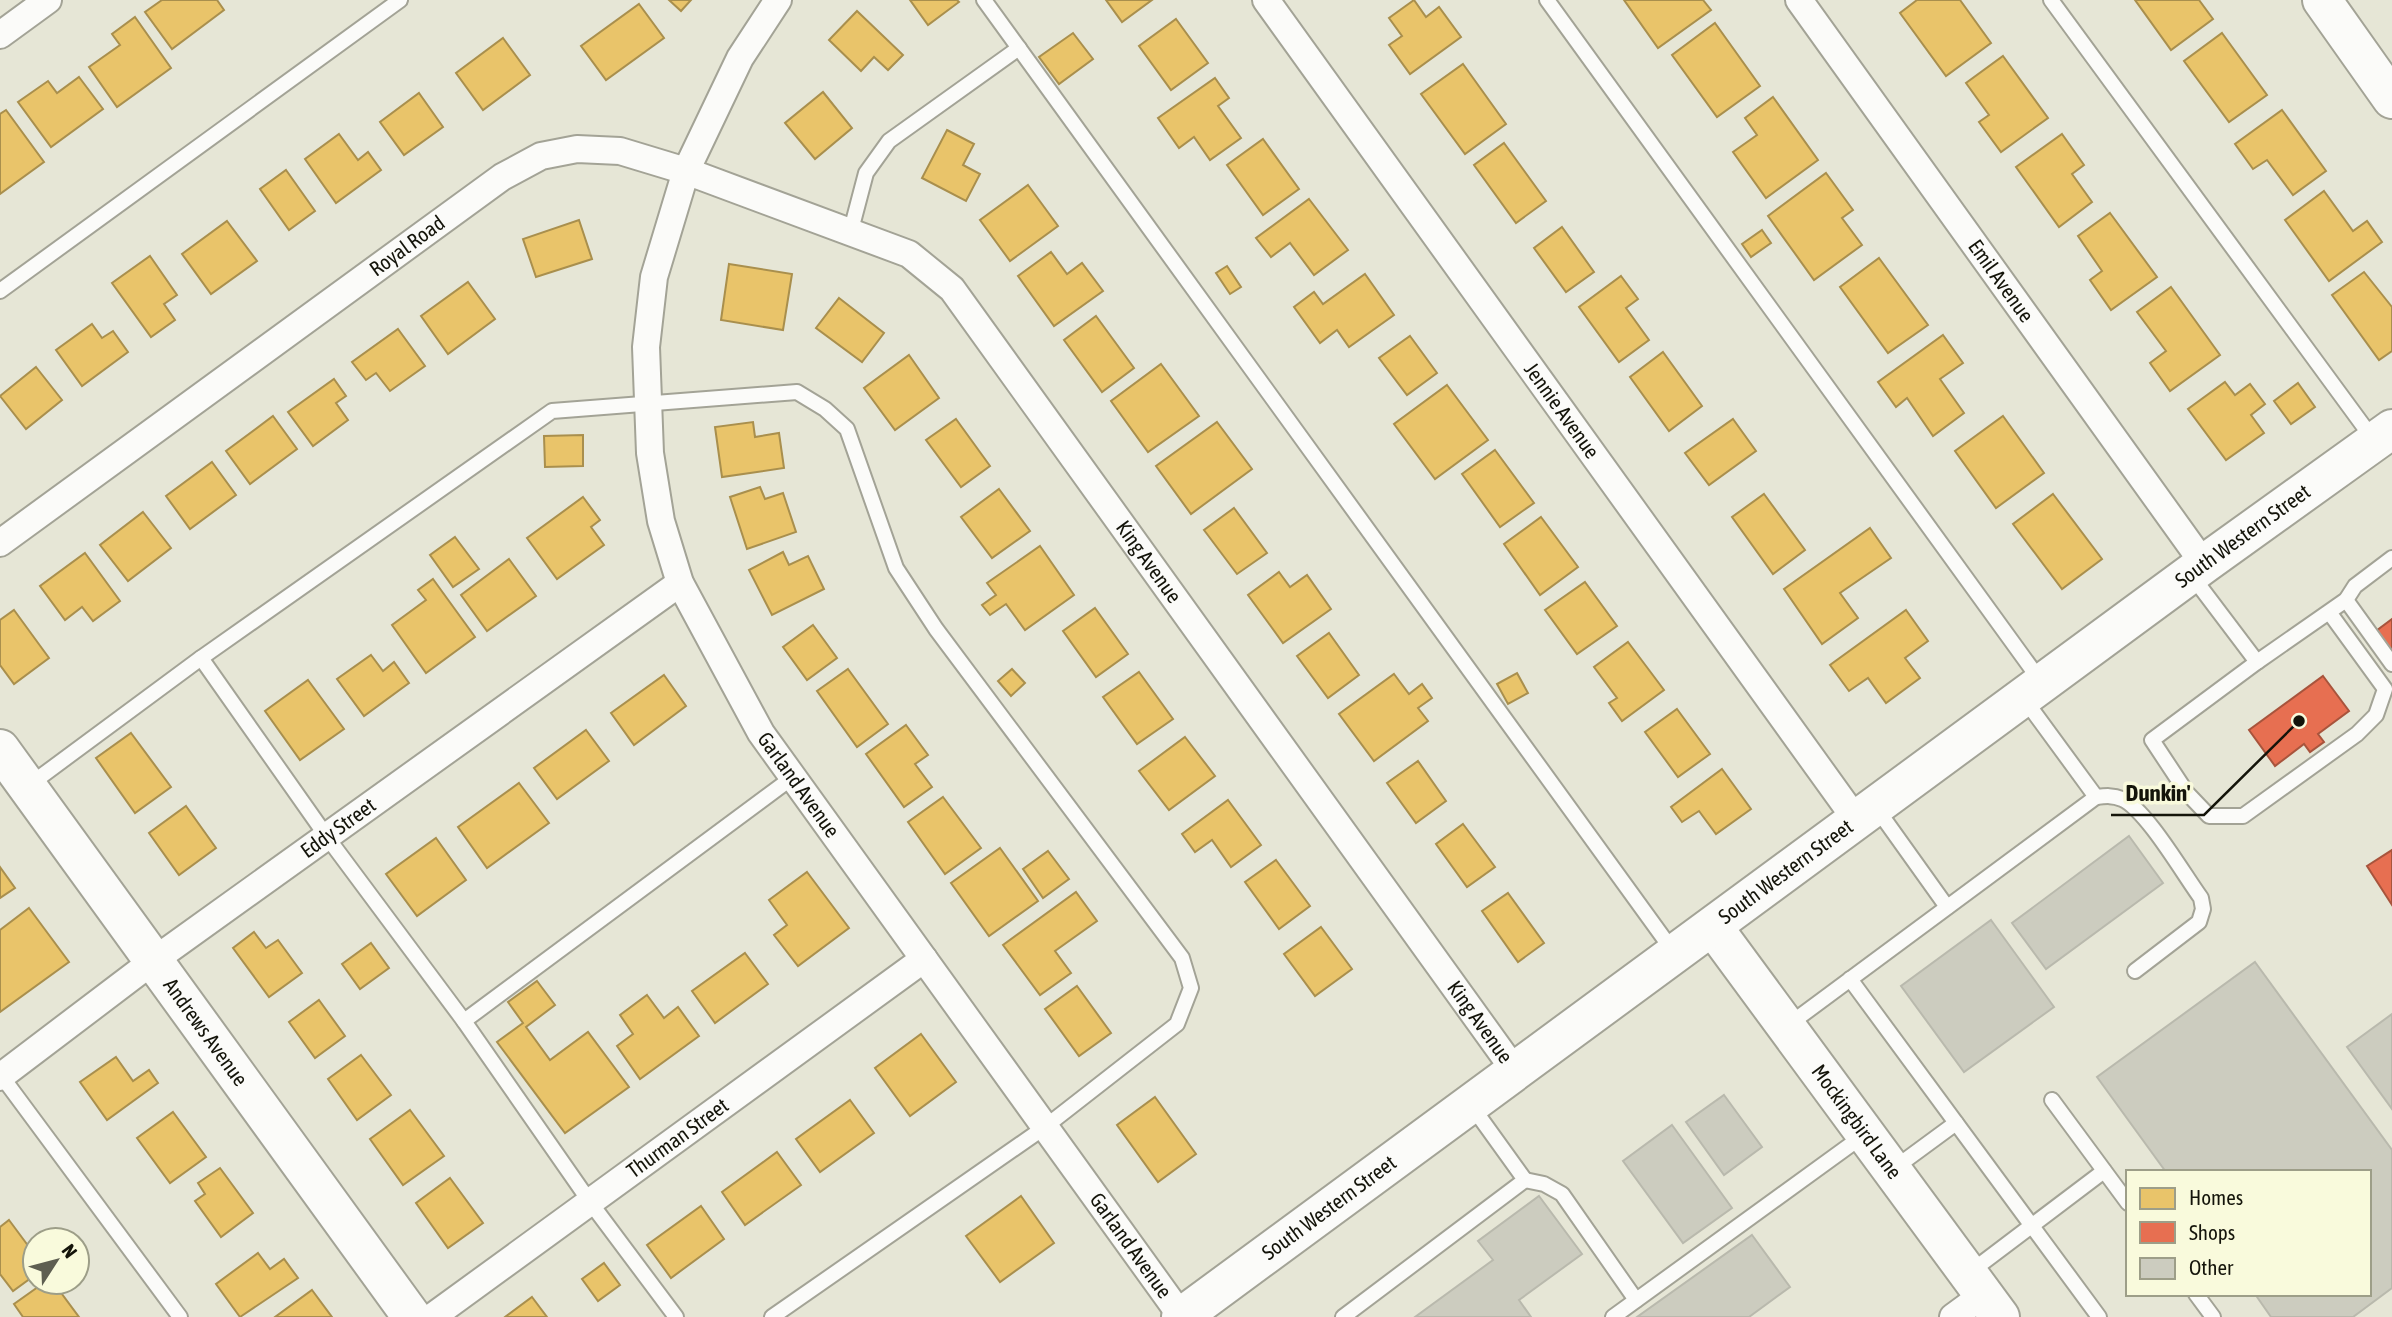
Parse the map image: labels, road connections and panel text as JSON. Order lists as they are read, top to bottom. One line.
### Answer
{"streets":{"main road":["South Western Street","Andrews Avenue","Mockingbird Lane"],"street":["Royal Road","Emil Avenue","Jennie Avenue","King Avenue","Garland Avenue","Eddy Street","Thurman Street"]},"crossings":[["Royal Road","King Avenue"],["Royal Road","Garland Avenue"],["Emil Avenue","South Western Street"],["Jennie Avenue","South Western Street"],["South Western Street","King Avenue"],["South Western Street","Garland Avenue"],["South Western Street","Mockingbird Lane"],["King Avenue","Garland Avenue"],["Garland Avenue","Eddy Street"],["Garland Avenue","Thurman Street"],["Eddy Street","Andrews Avenue"]],"places":["Dunkin'"],"legend":["Homes","Shops","Other"],"north":"top right"}
